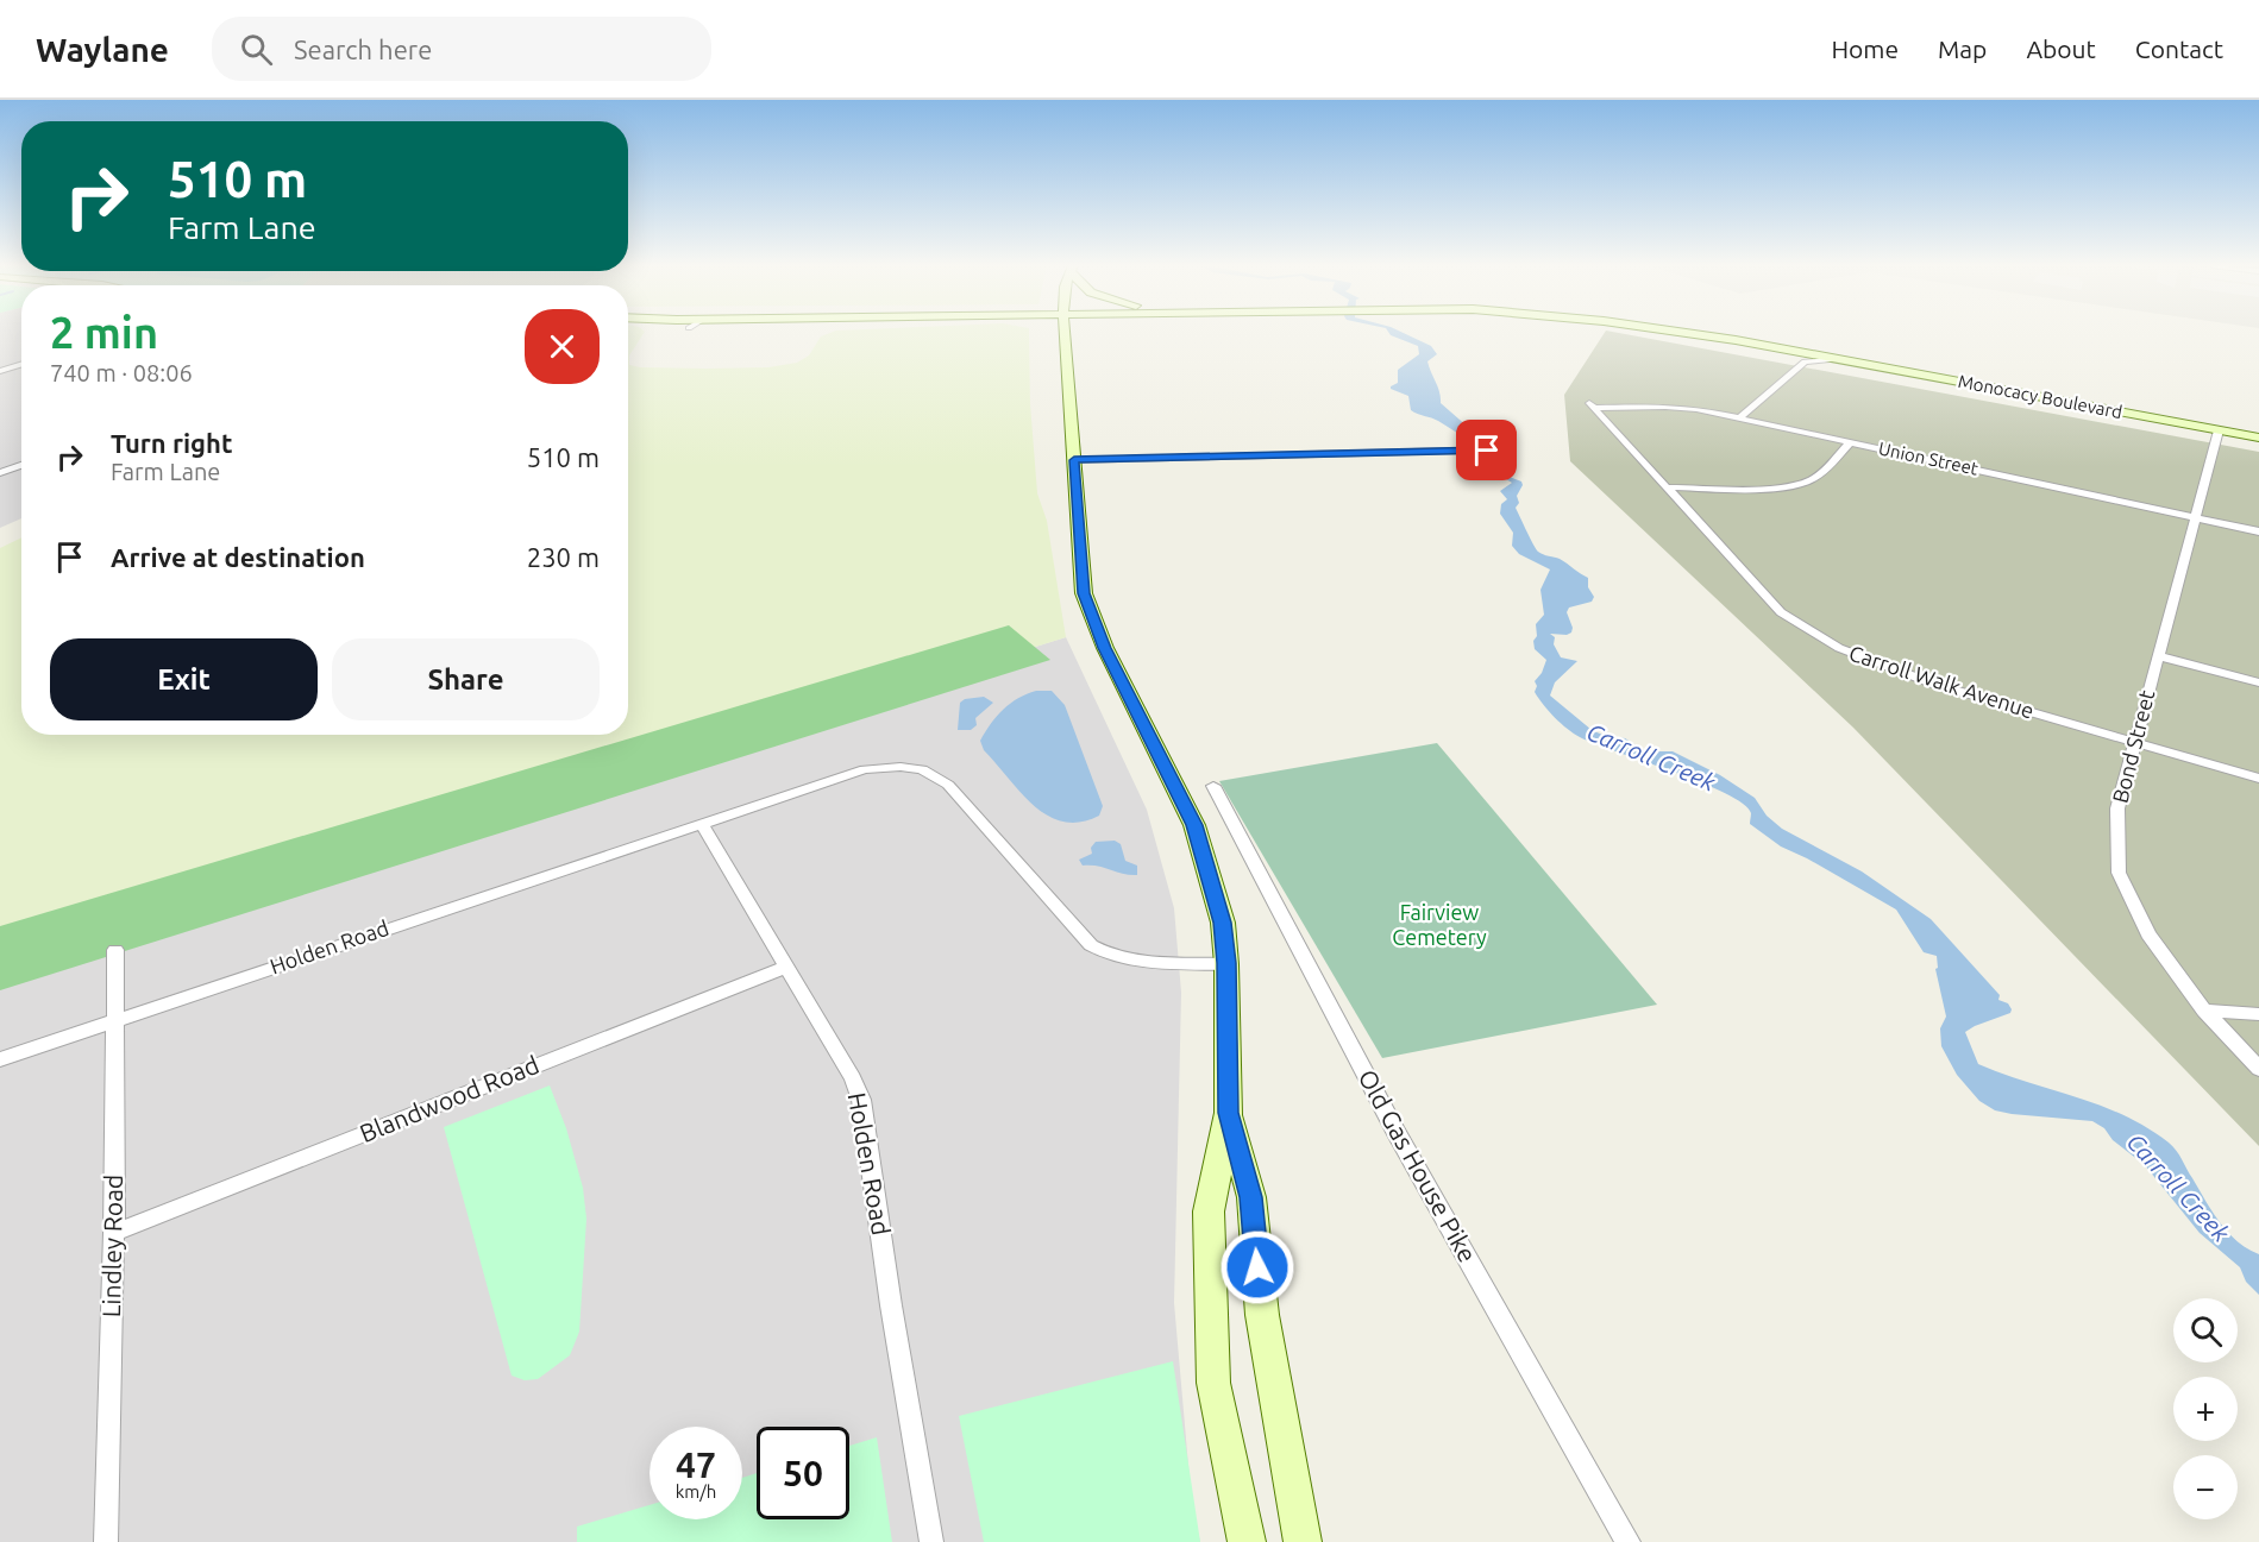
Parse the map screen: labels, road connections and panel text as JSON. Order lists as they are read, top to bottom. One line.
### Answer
{"streets":{"main road":["Monocacy Boulevard"],"street":["Union Street","Carroll Walk Avenue","Bond Street","Holden Road","Blandwood Road","Old Gas House Pike","Lindley Road"]},"crossings":[["Monocacy Boulevard","Bond Street"],["Union Street","Carroll Walk Avenue"],["Union Street","Bond Street"],["Carroll Walk Avenue","Bond Street"],["Holden Road","Blandwood Road"],["Holden Road","Lindley Road"],["Blandwood Road","Lindley Road"]],"water":["Carroll Creek"],"parks":["Fairview Cemetery"],"page":{"header":"Waylane","search":"Search here","nav":["Home","Map","About","Contact"],"turn":["510 m","Farm Lane"],"heading":["2 min","740 m · 08:06"],"list":[{"name":"Turn right","note":"Farm Lane","value":"510 m"},{"name":"Arrive at destination","value":"230 m"}],"buttons":["Exit","Share"],"map_buttons":["+","−"],"speed":"47 km/h","limit":"50"}}
